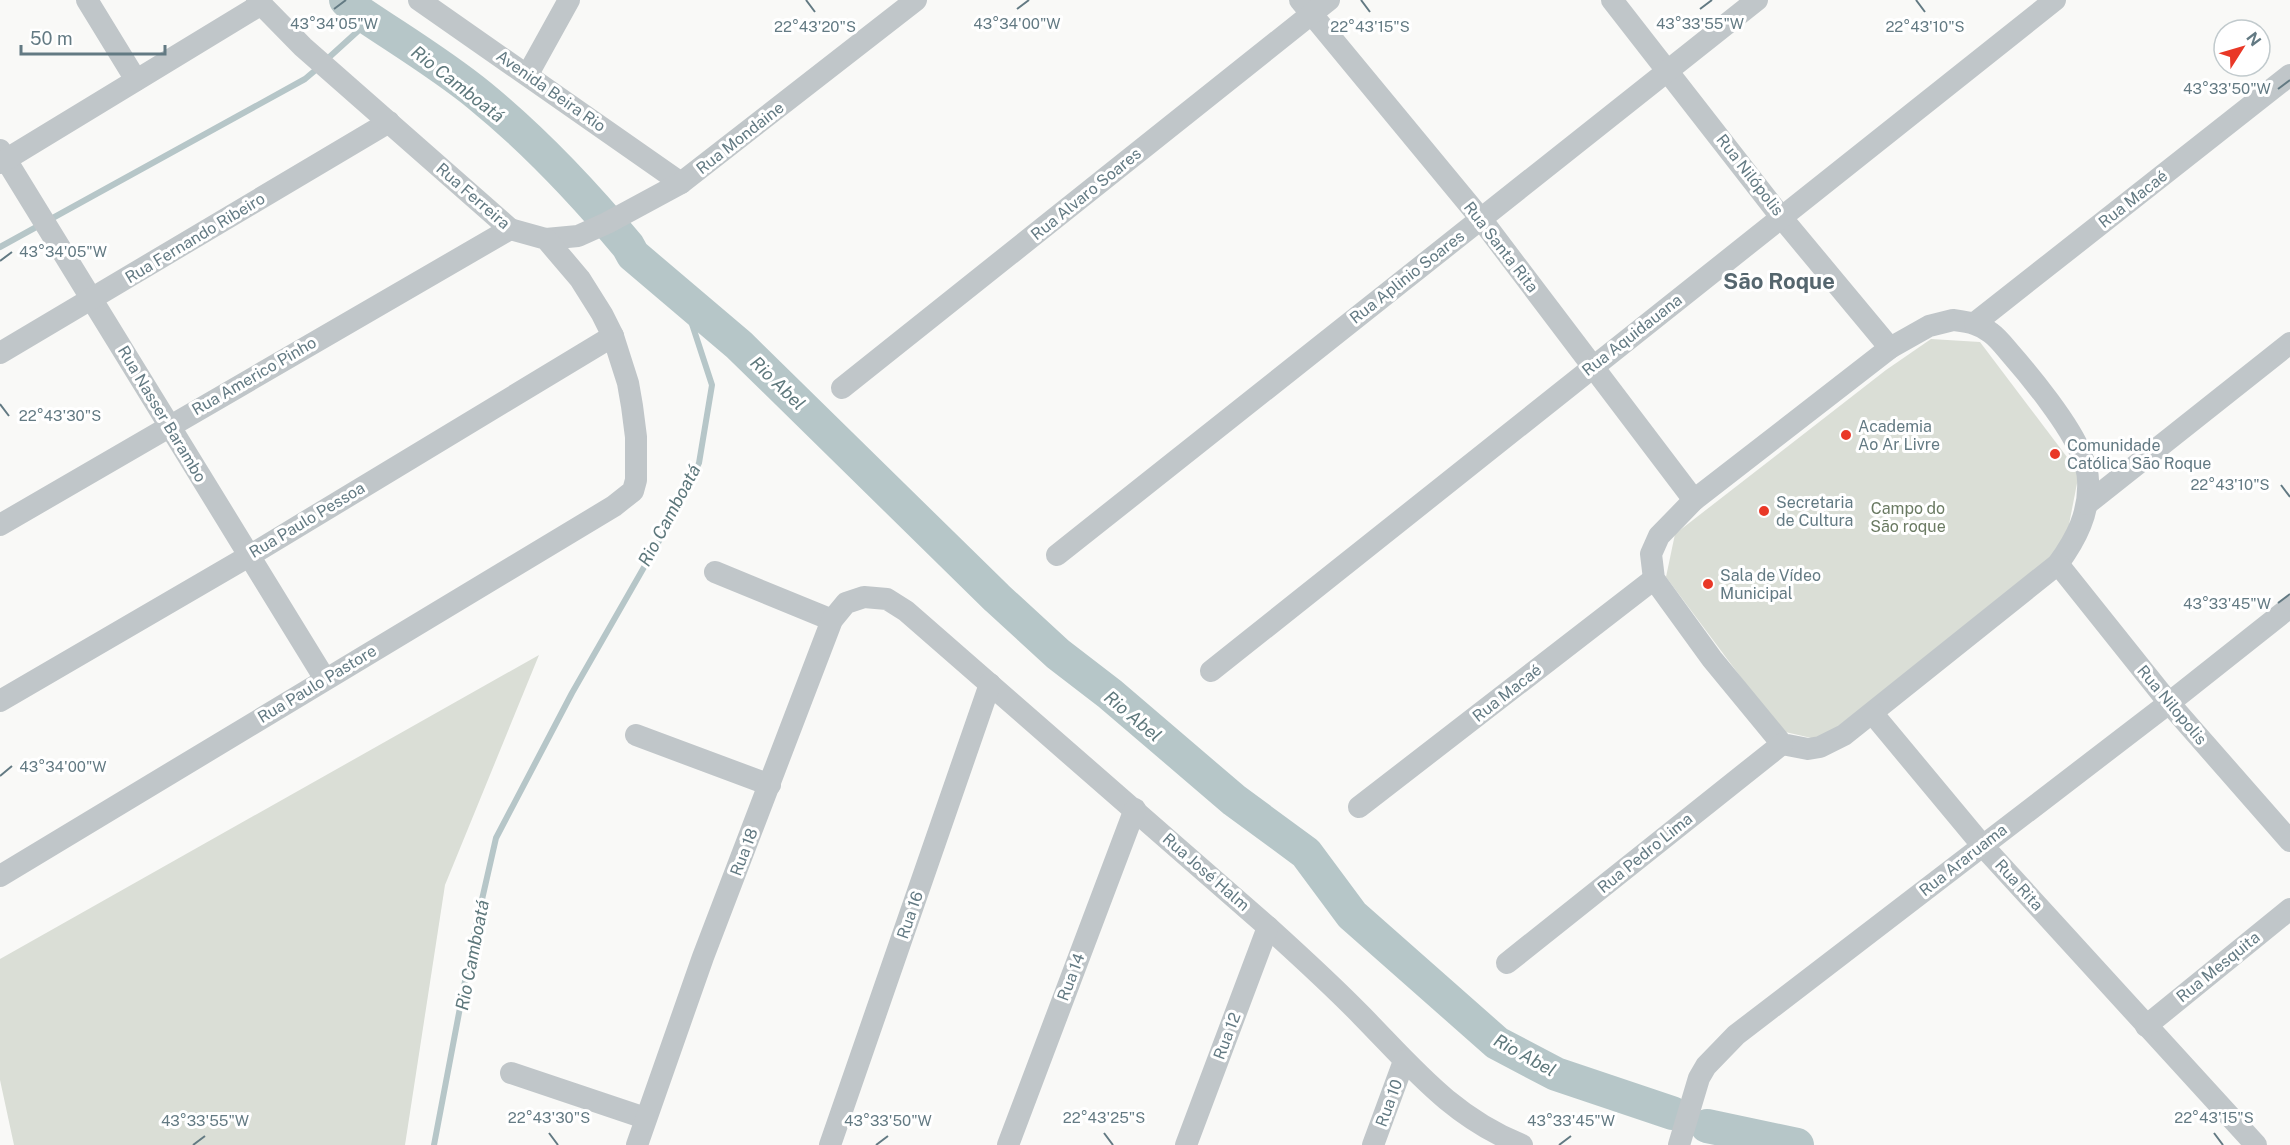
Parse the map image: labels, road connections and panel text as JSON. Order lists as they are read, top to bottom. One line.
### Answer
{"streets":{"street":["Avenida Beira Rio","Rua Mondaine","Rua Nilópolis","Rua Alvaro Soares","Rua Ferreira","Rua Macaé","Rua Fernando Ribeiro","Rua Santa Rita","Rua Aplinio Soares","Rua Aquidauana","Rua Americo Pinho","Rua Nasser Barambo","Rua Paulo Pessoa","Rua Paulo Pastore","Rua Nilopolis","Rua 18","Rua Pedro Lima","Rua Araruama","Rua José Halm","Rua Rita","Rua 16","Rua Mesquita","Rua 14","Rua 12","Rua 10"]},"crossings":[["Avenida Beira Rio","Rua Mondaine"],["Rua Mondaine","Rua Ferreira"],["Rua Nilópolis","Rua Aplinio Soares"],["Rua Nilópolis","Rua Aquidauana"],["Rua Alvaro Soares","Rua Santa Rita"],["Rua Ferreira","Rua Fernando Ribeiro"],["Rua Ferreira","Rua Americo Pinho"],["Rua Fernando Ribeiro","Rua Nasser Barambo"],["Rua Santa Rita","Rua Aplinio Soares"],["Rua Santa Rita","Rua Aquidauana"],["Rua Americo Pinho","Rua Nasser Barambo"],["Rua Nasser Barambo","Rua Paulo Pessoa"],["Rua Nasser Barambo","Rua Paulo Pastore"],["Rua Paulo Pessoa","Rua Paulo Pastore"],["Rua Nilopolis","Rua Araruama"],["Rua 18","Rua José Halm"],["Rua Araruama","Rua Rita"],["Rua José Halm","Rua 16"],["Rua José Halm","Rua 14"],["Rua José Halm","Rua 12"],["Rua José Halm","Rua 10"],["Rua Rita","Rua Mesquita"]],"districts":["São Roque"],"water":["Rio Camboatá","Rio Abel"],"parks":["Campo do São roque"],"places":["Academia Ao Ar Livre","Comunidade Católica São Roque","Secretaria de Cultura","Sala de Vídeo Municipal"],"scale_bar":"50 m","north":"top right","coordinates":["43°34'05\"W","43°34'00\"W","43°33'55\"W","22°43'20\"S","22°43'15\"S","22°43'10\"S","43°33'50\"W","22°43'30\"S","43°33'45\"W","22°43'25\"S"]}
